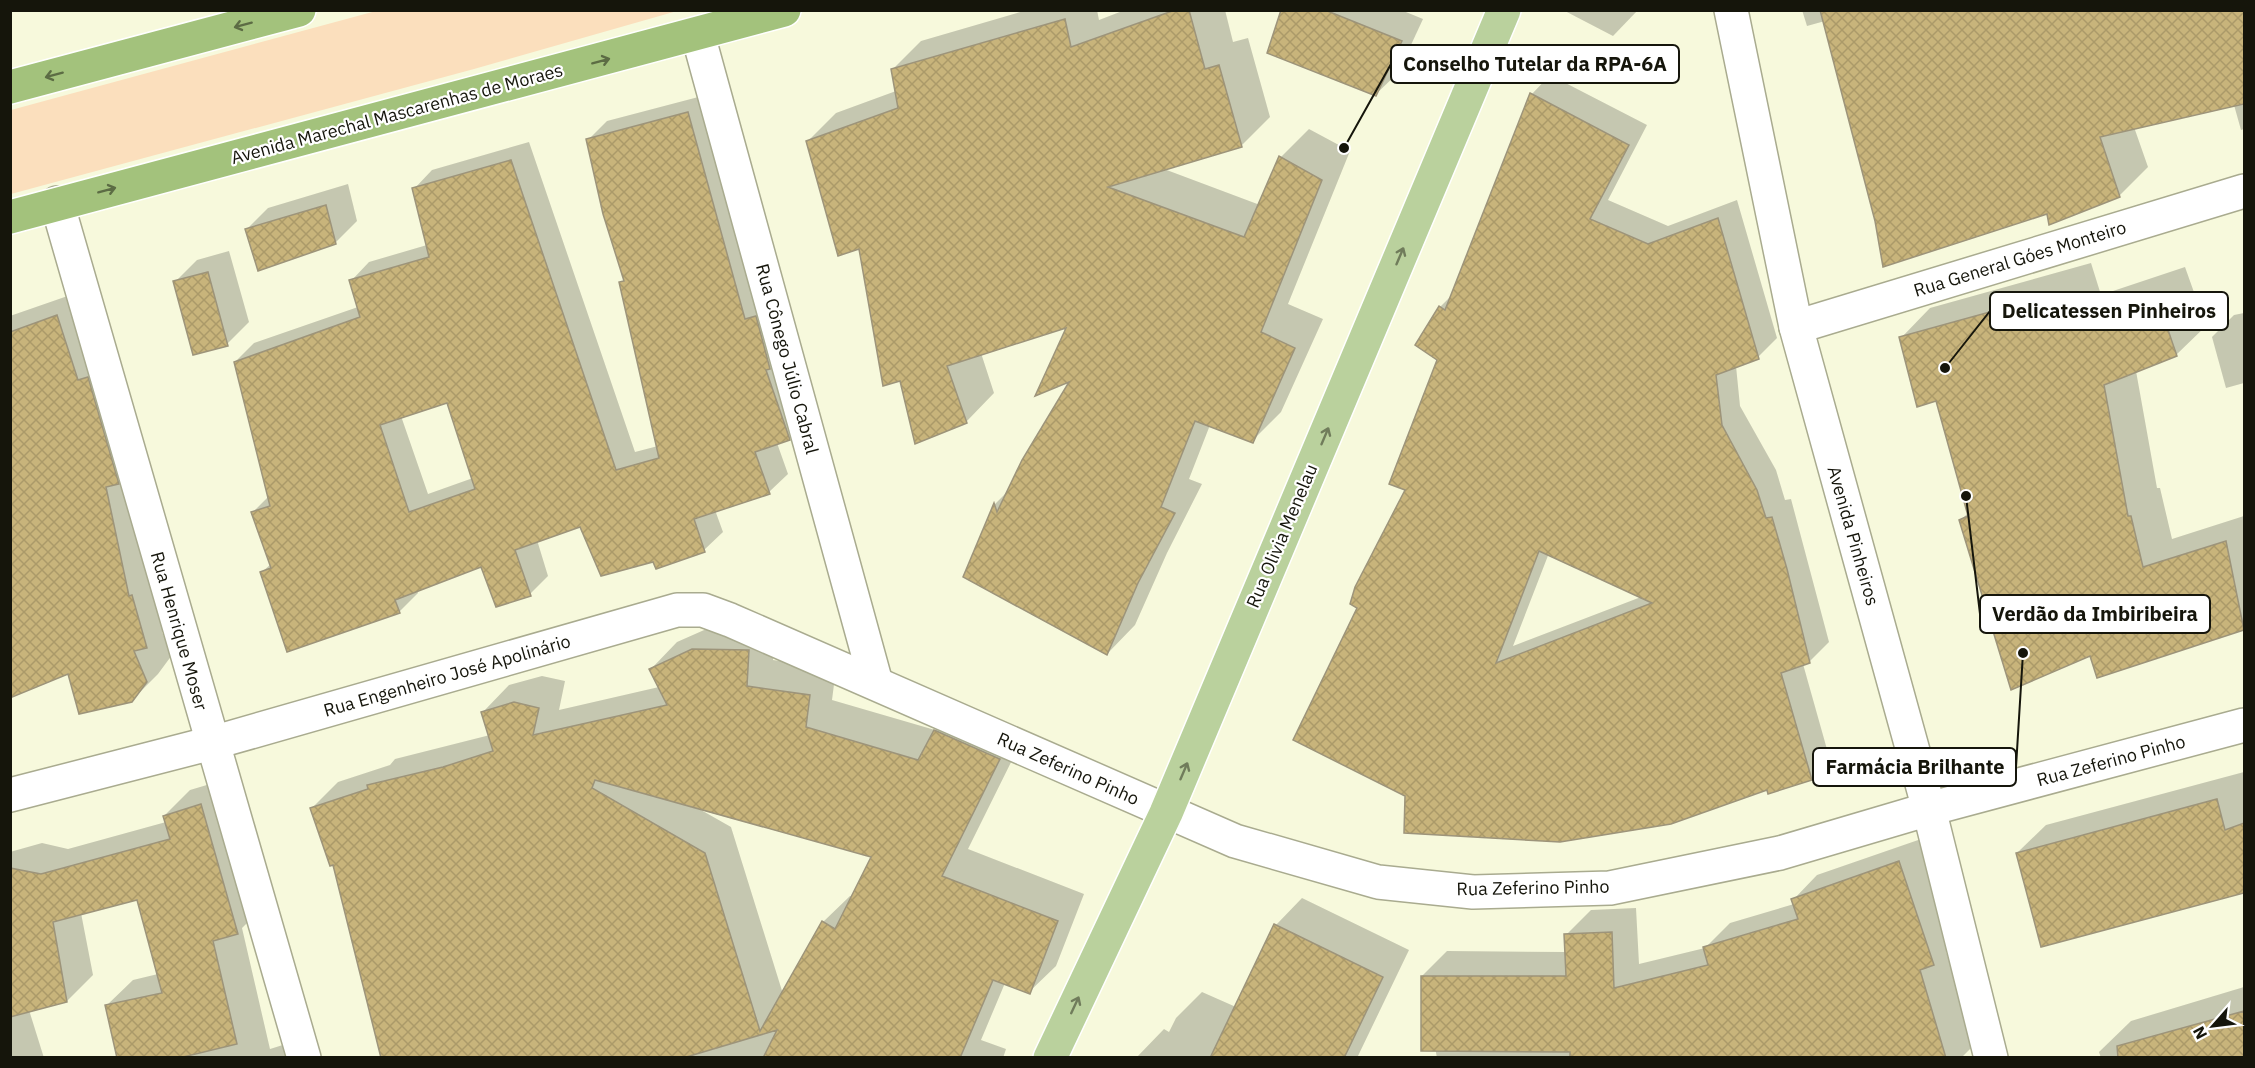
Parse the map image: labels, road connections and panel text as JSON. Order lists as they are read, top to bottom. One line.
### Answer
{"streets":{"highway":["Avenida Marechal Mascarenhas de Moraes"],"main road":["Rua Olivia Menelau"],"street":["Rua General Góes Monteiro","Rua Cônego Júlio Cabral","Avenida Pinheiros","Rua Henrique Moser","Rua Engenheiro José Apolinário","Rua Zeferino Pinho"]},"crossings":[["Avenida Marechal Mascarenhas de Moraes","Rua Cônego Júlio Cabral"],["Avenida Marechal Mascarenhas de Moraes","Rua Henrique Moser"],["Rua General Góes Monteiro","Avenida Pinheiros"],["Rua Cônego Júlio Cabral","Rua Engenheiro José Apolinário"],["Rua Cônego Júlio Cabral","Rua Zeferino Pinho"],["Rua Olivia Menelau","Rua Zeferino Pinho"],["Avenida Pinheiros","Rua Zeferino Pinho"],["Rua Henrique Moser","Rua Engenheiro José Apolinário"],["Rua Engenheiro José Apolinário","Rua Zeferino Pinho"]],"one_way":["Rua Olivia Menelau"],"places":["Conselho Tutelar da RPA-6A","Delicatessen Pinheiros","Verdão da Imbiribeira","Farmácia Brilhante"],"north":"bottom left"}
